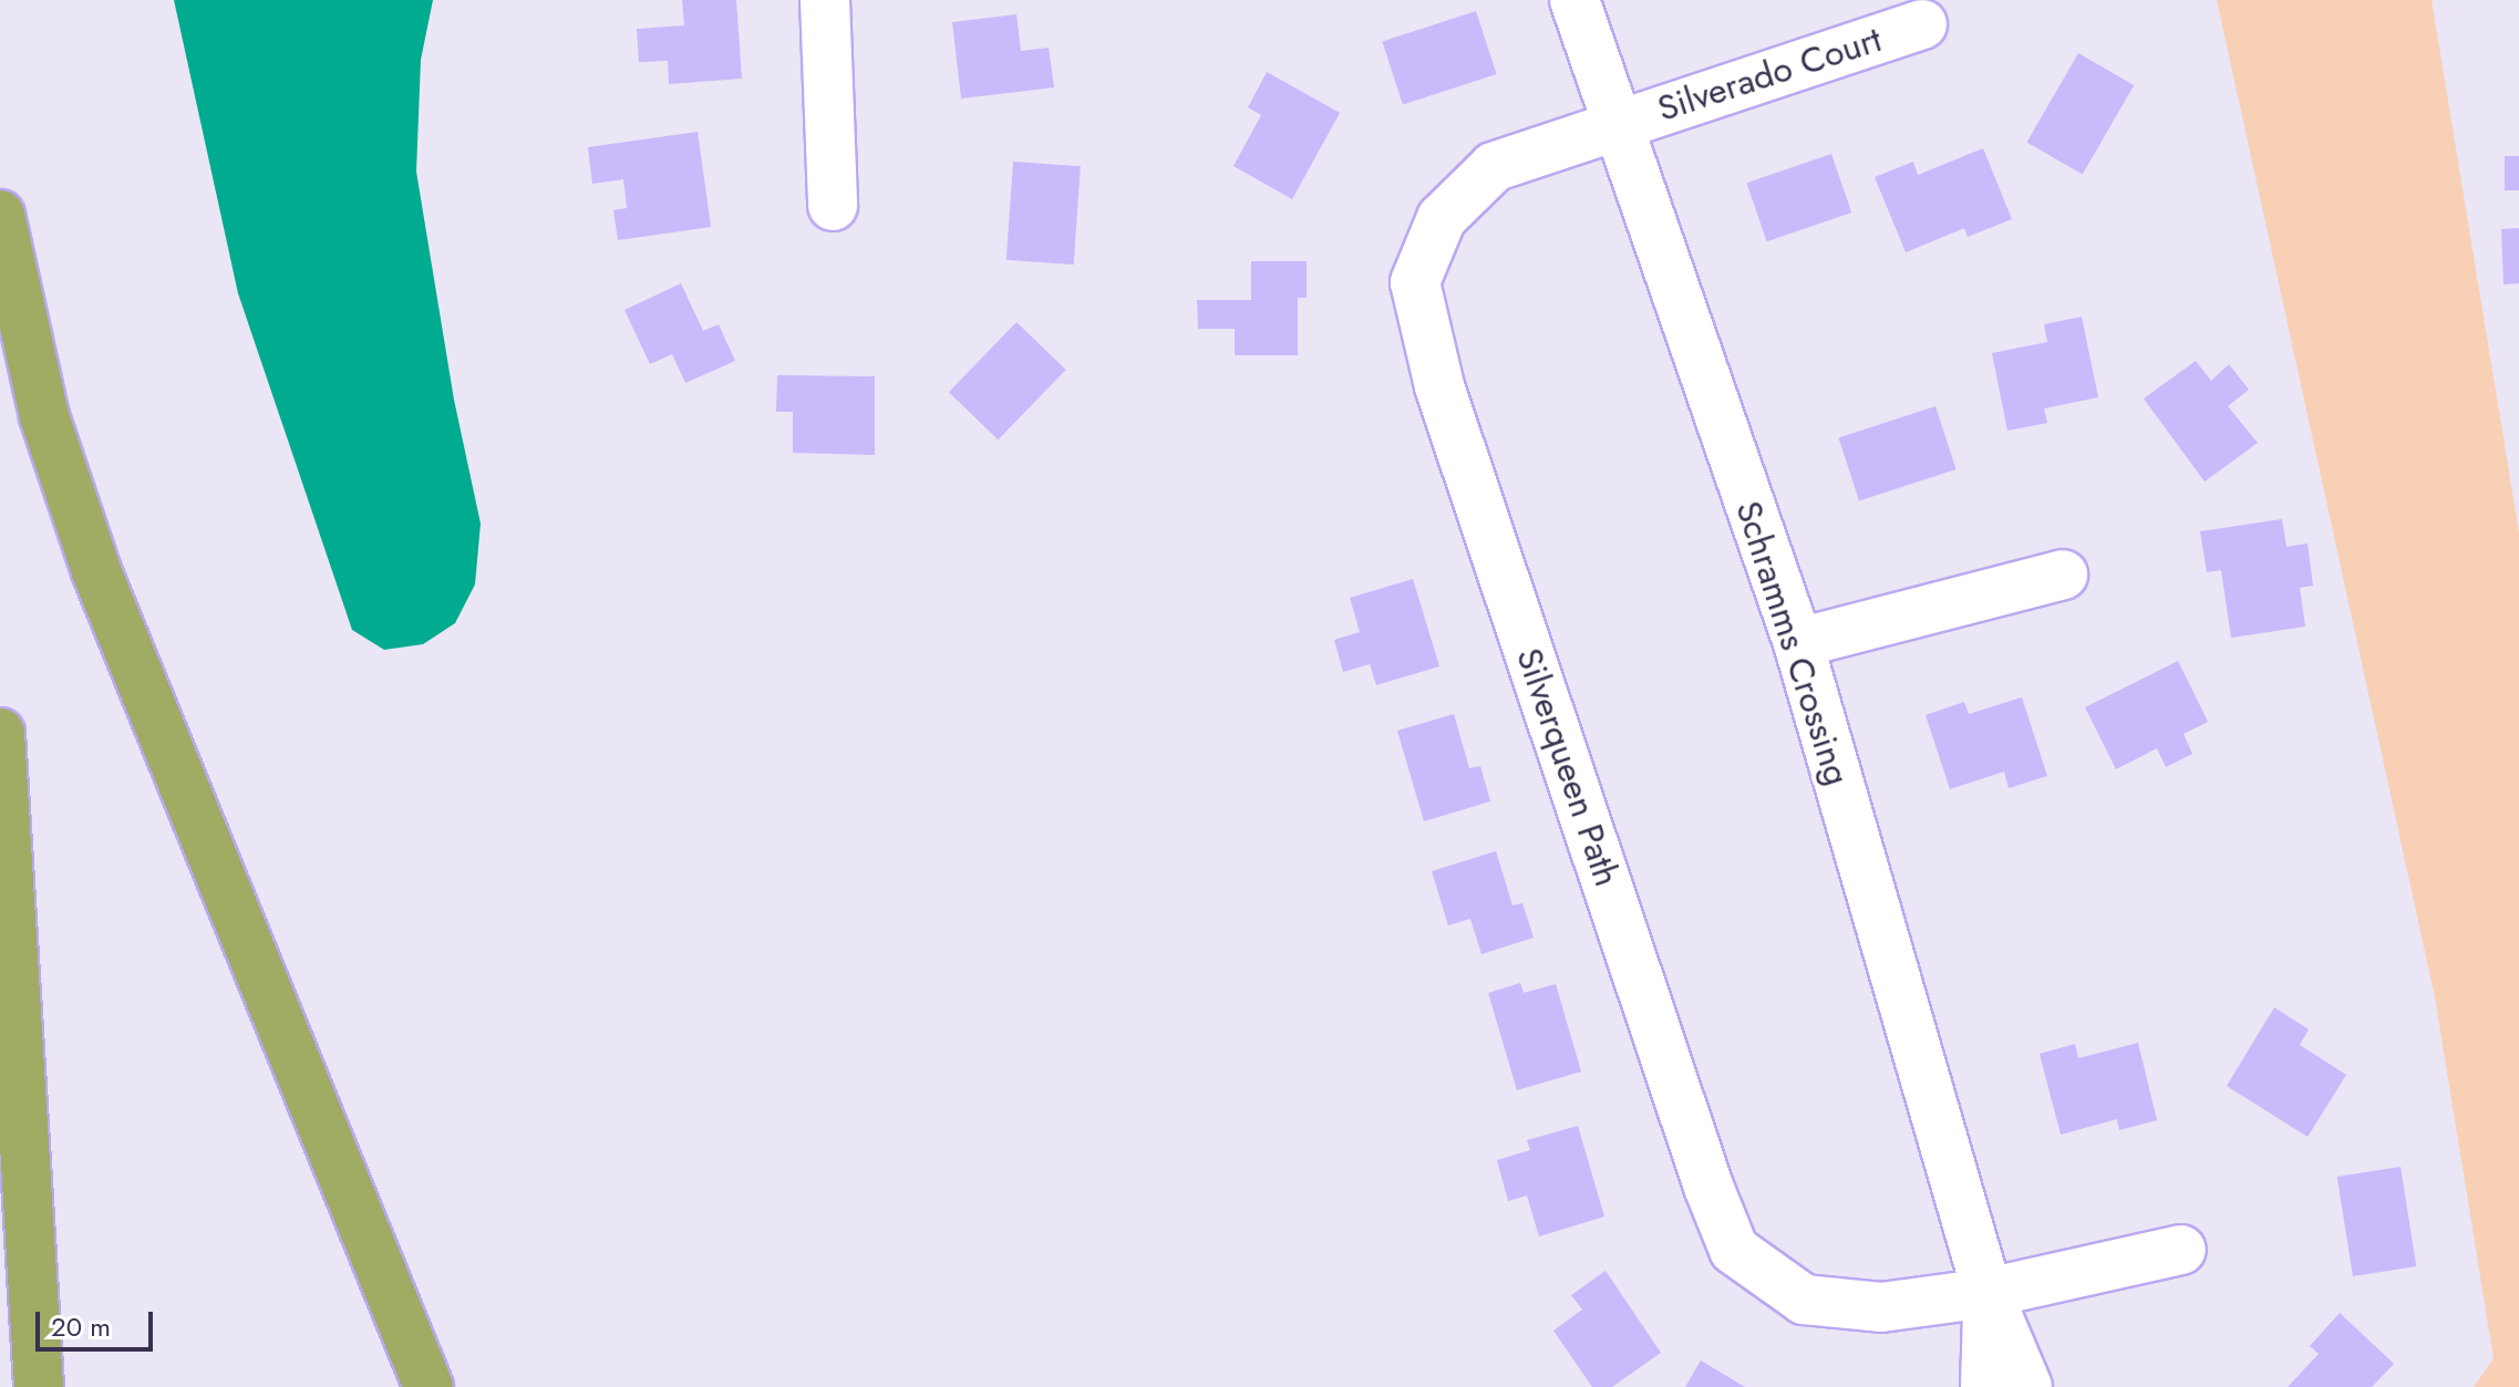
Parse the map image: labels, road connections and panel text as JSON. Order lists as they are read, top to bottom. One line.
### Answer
{"streets":{"street":["Silverado Court","Schramms Crossing","Silverqueen Path"]},"crossings":[["Silverado Court","Schramms Crossing"],["Silverado Court","Silverqueen Path"],["Schramms Crossing","Silverqueen Path"]],"scale_bar":"20 m"}
